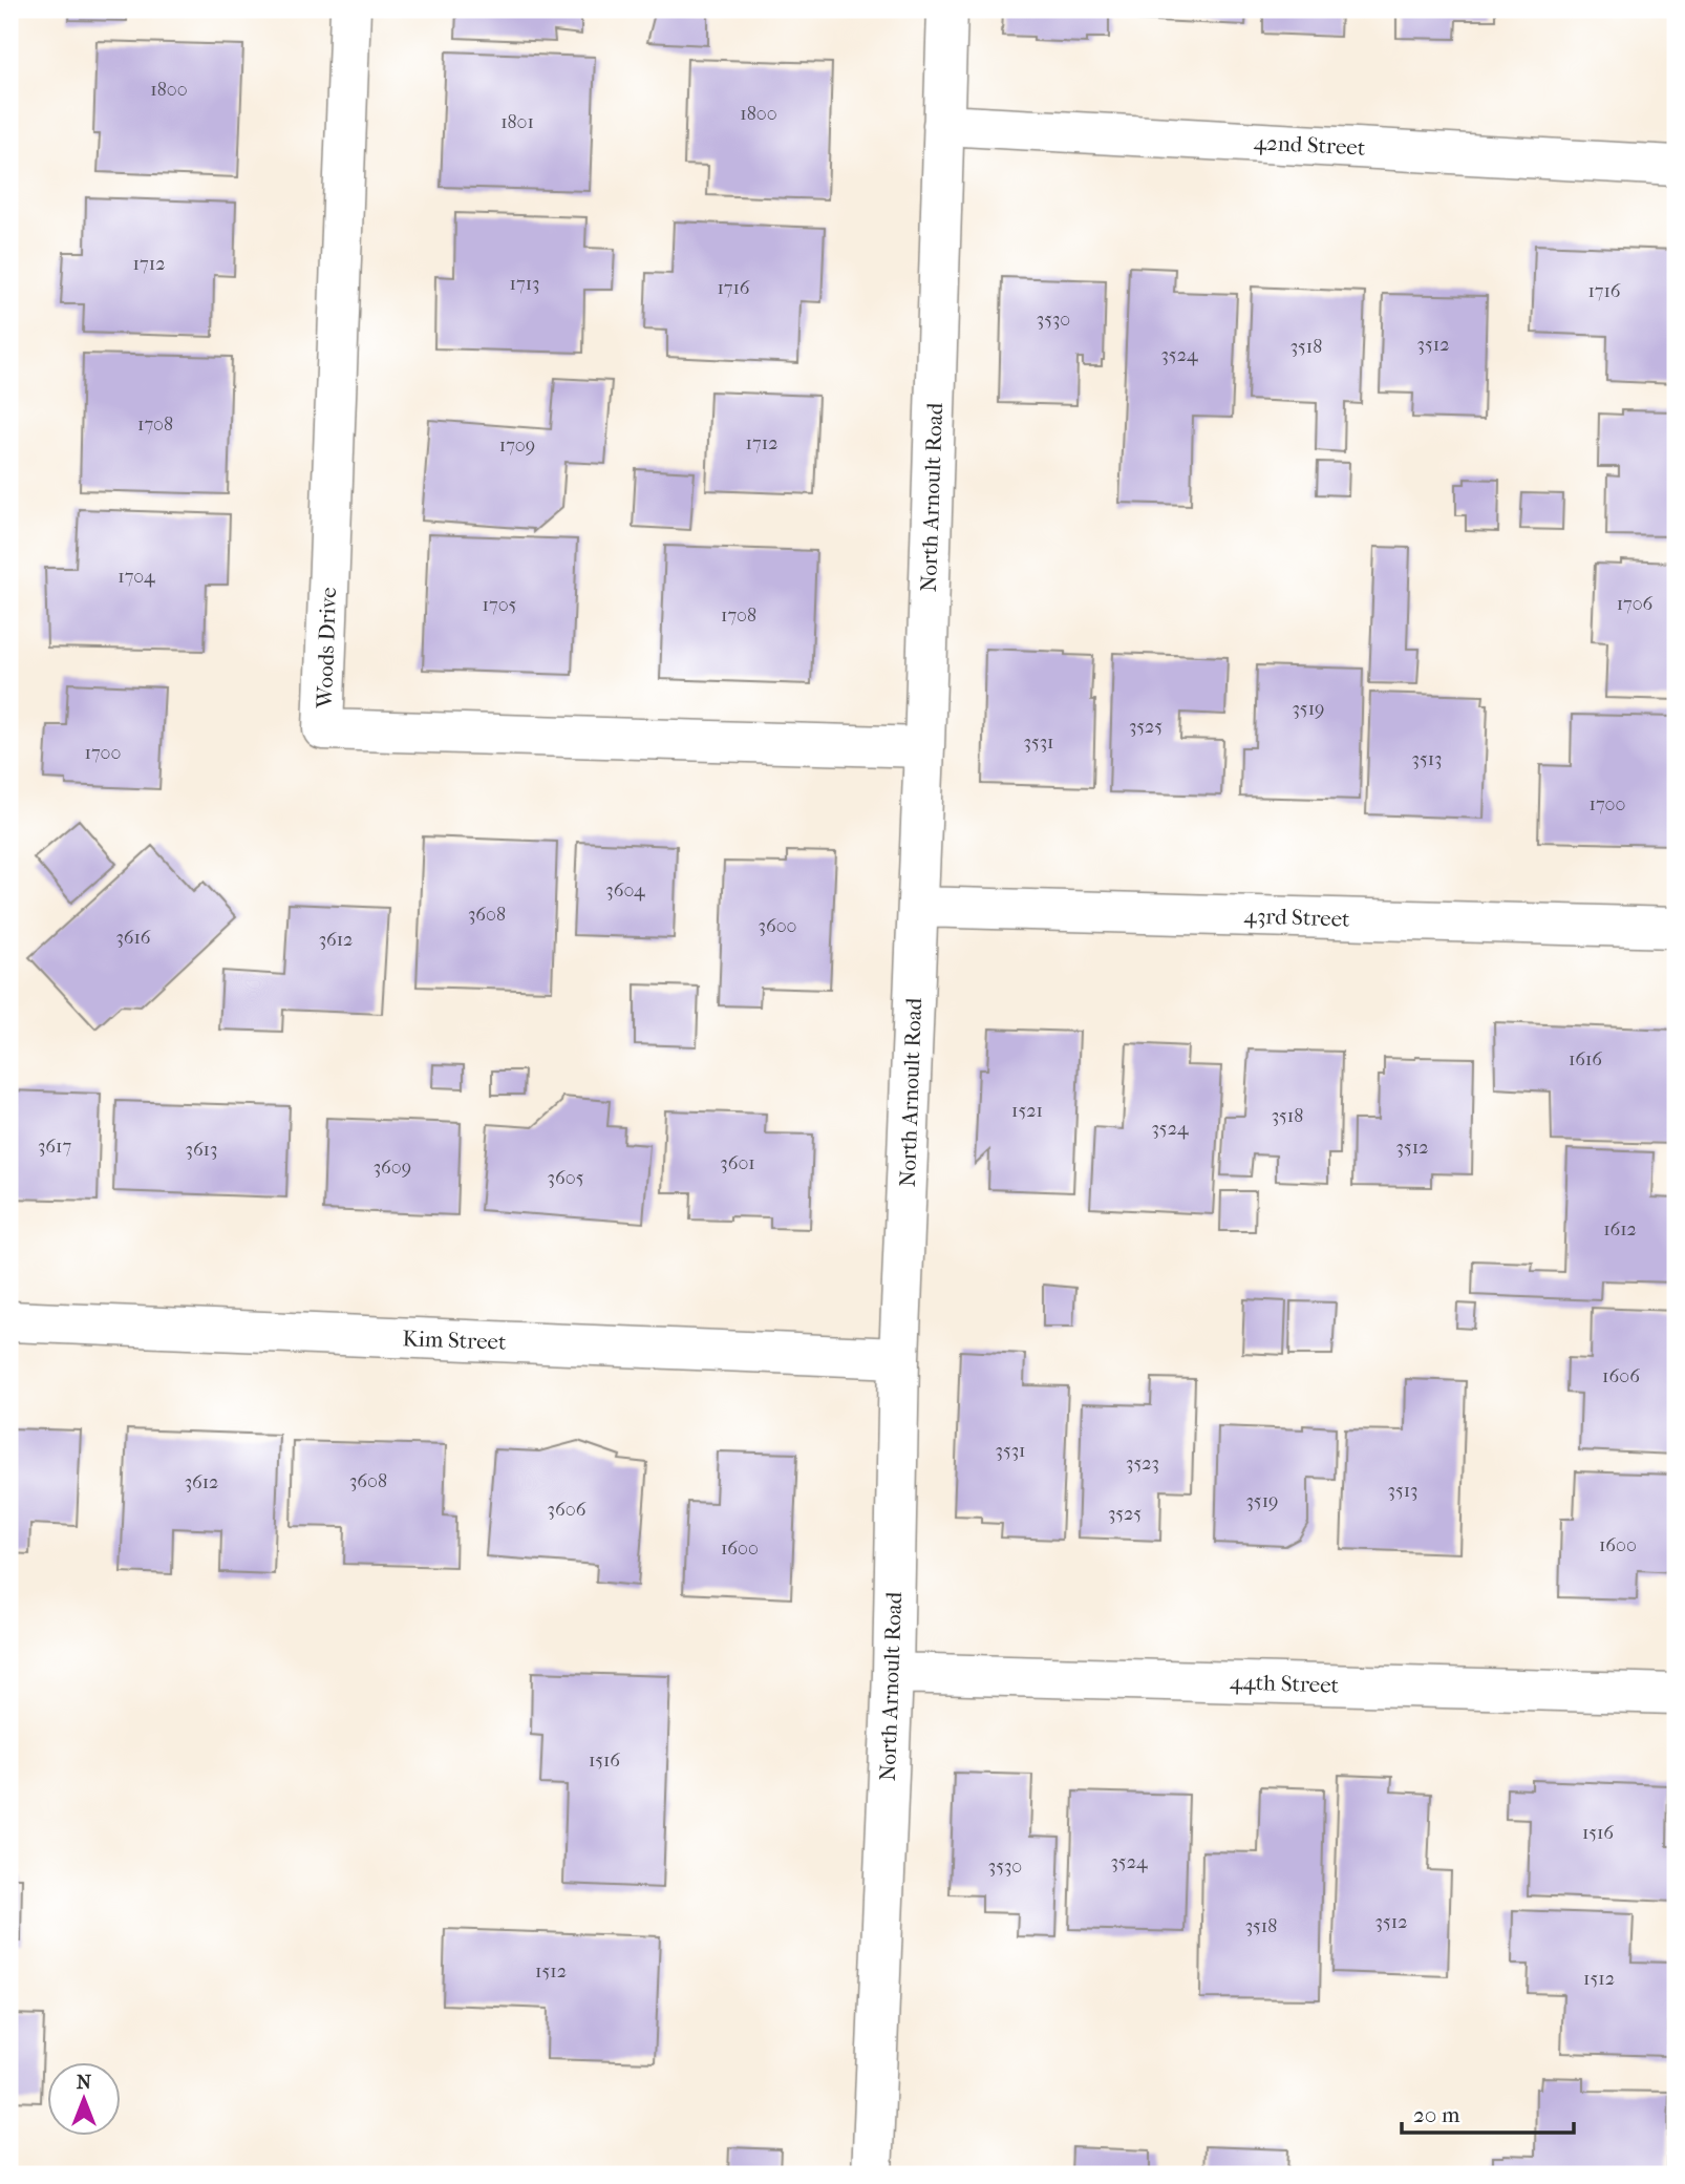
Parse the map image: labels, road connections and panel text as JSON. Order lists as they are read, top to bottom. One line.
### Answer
{"streets":{"street":["42nd Street","North Arnoult Road","Woods Drive","43rd Street","Kim Street","44th Street"]},"crossings":[["42nd Street","North Arnoult Road"],["North Arnoult Road","Woods Drive"],["North Arnoult Road","43rd Street"],["North Arnoult Road","Kim Street"],["North Arnoult Road","44th Street"]],"house_numbers":["1800","1800","1801","1712","1713","1716","1716","3530","3512","3518","3524","1708","1712","1709","1704","1706","1705","1708","3519","3525","3531","1700","3513","1700","3604","3608","3600","3616","3612","1616","1521","3518","3524","3617","3512","3613","3601","3609","3605","1612","1606","3531","3523","3608","3612","3513","3519","3606","3525","1600","1600","1516","1516","3524","3530","3512","3518","1512","1512"],"scale_bar":"20 m","north":"top"}
